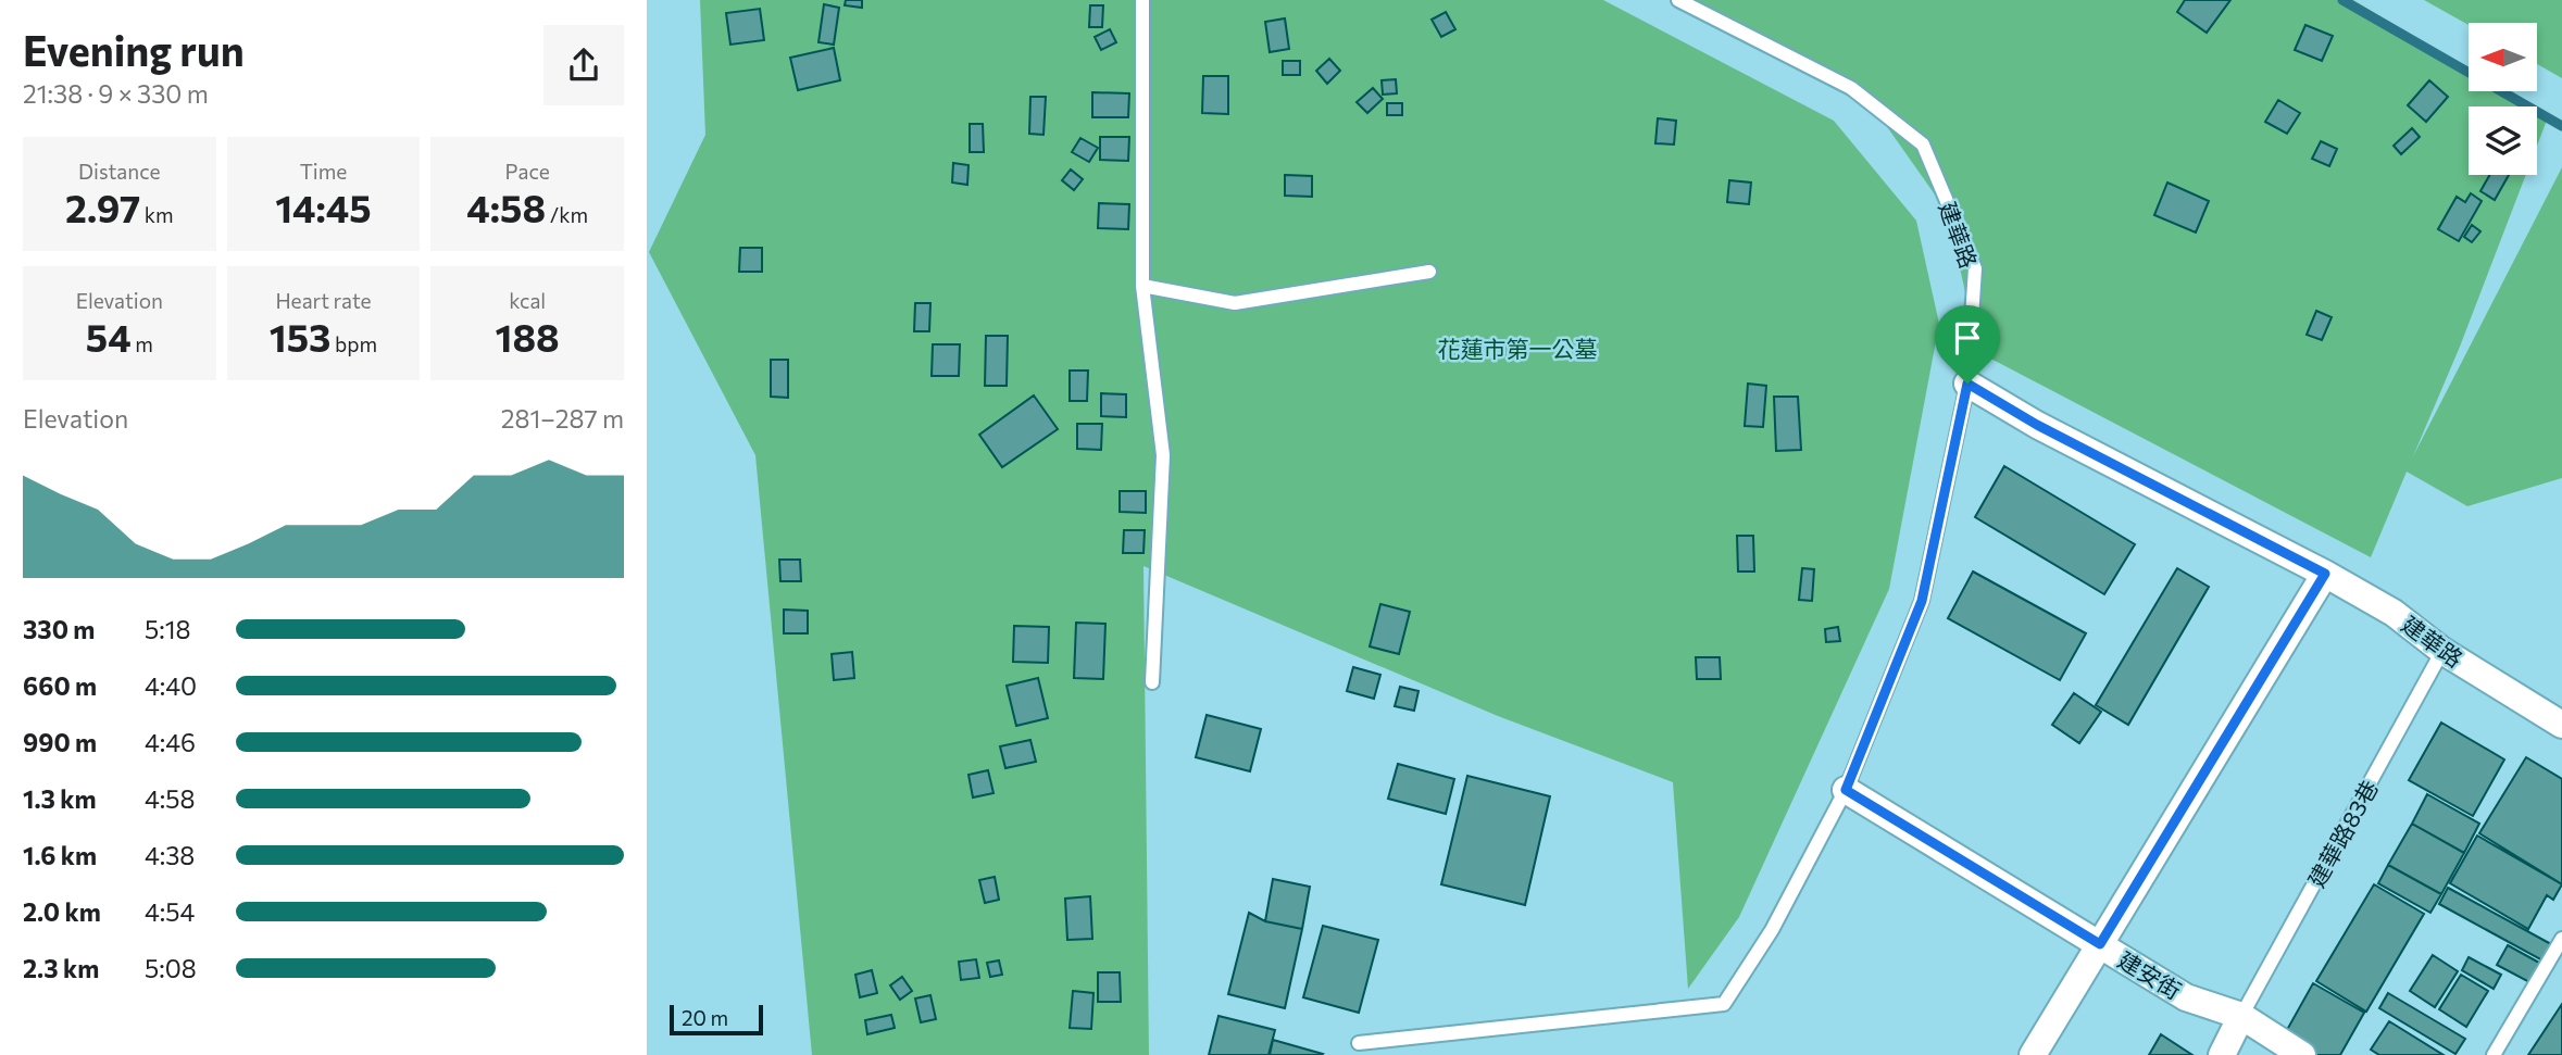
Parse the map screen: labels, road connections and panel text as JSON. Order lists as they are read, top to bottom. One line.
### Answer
{"streets":{"street":["建華路","建安街"],"lane":["建華路83巷"]},"crossings":[["建華路","建華路83巷"],["建華路83巷","建安街"]],"parks":["花蓮市第一公墓"],"scale_bar":"20 m","north":"left","page":{"heading":["Evening run","21:38 · 9 × 330 m"],"stats":[["Distance","2.97 km"],["Time","14:45"],["Pace","4:58 /km"],["Elevation","54 m"],["Heart rate","153 bpm"],["kcal","188"]],"chart":["Elevation","281–287 m"],"list":[{"name":"330 m","note":"5:18"},{"name":"660 m","note":"4:40"},{"name":"990 m","note":"4:46"},{"name":"1.3 km","note":"4:58"},{"name":"1.6 km","note":"4:38"},{"name":"2.0 km","note":"4:54"},{"name":"2.3 km","note":"5:08"}],"scale":"20 m"}}
